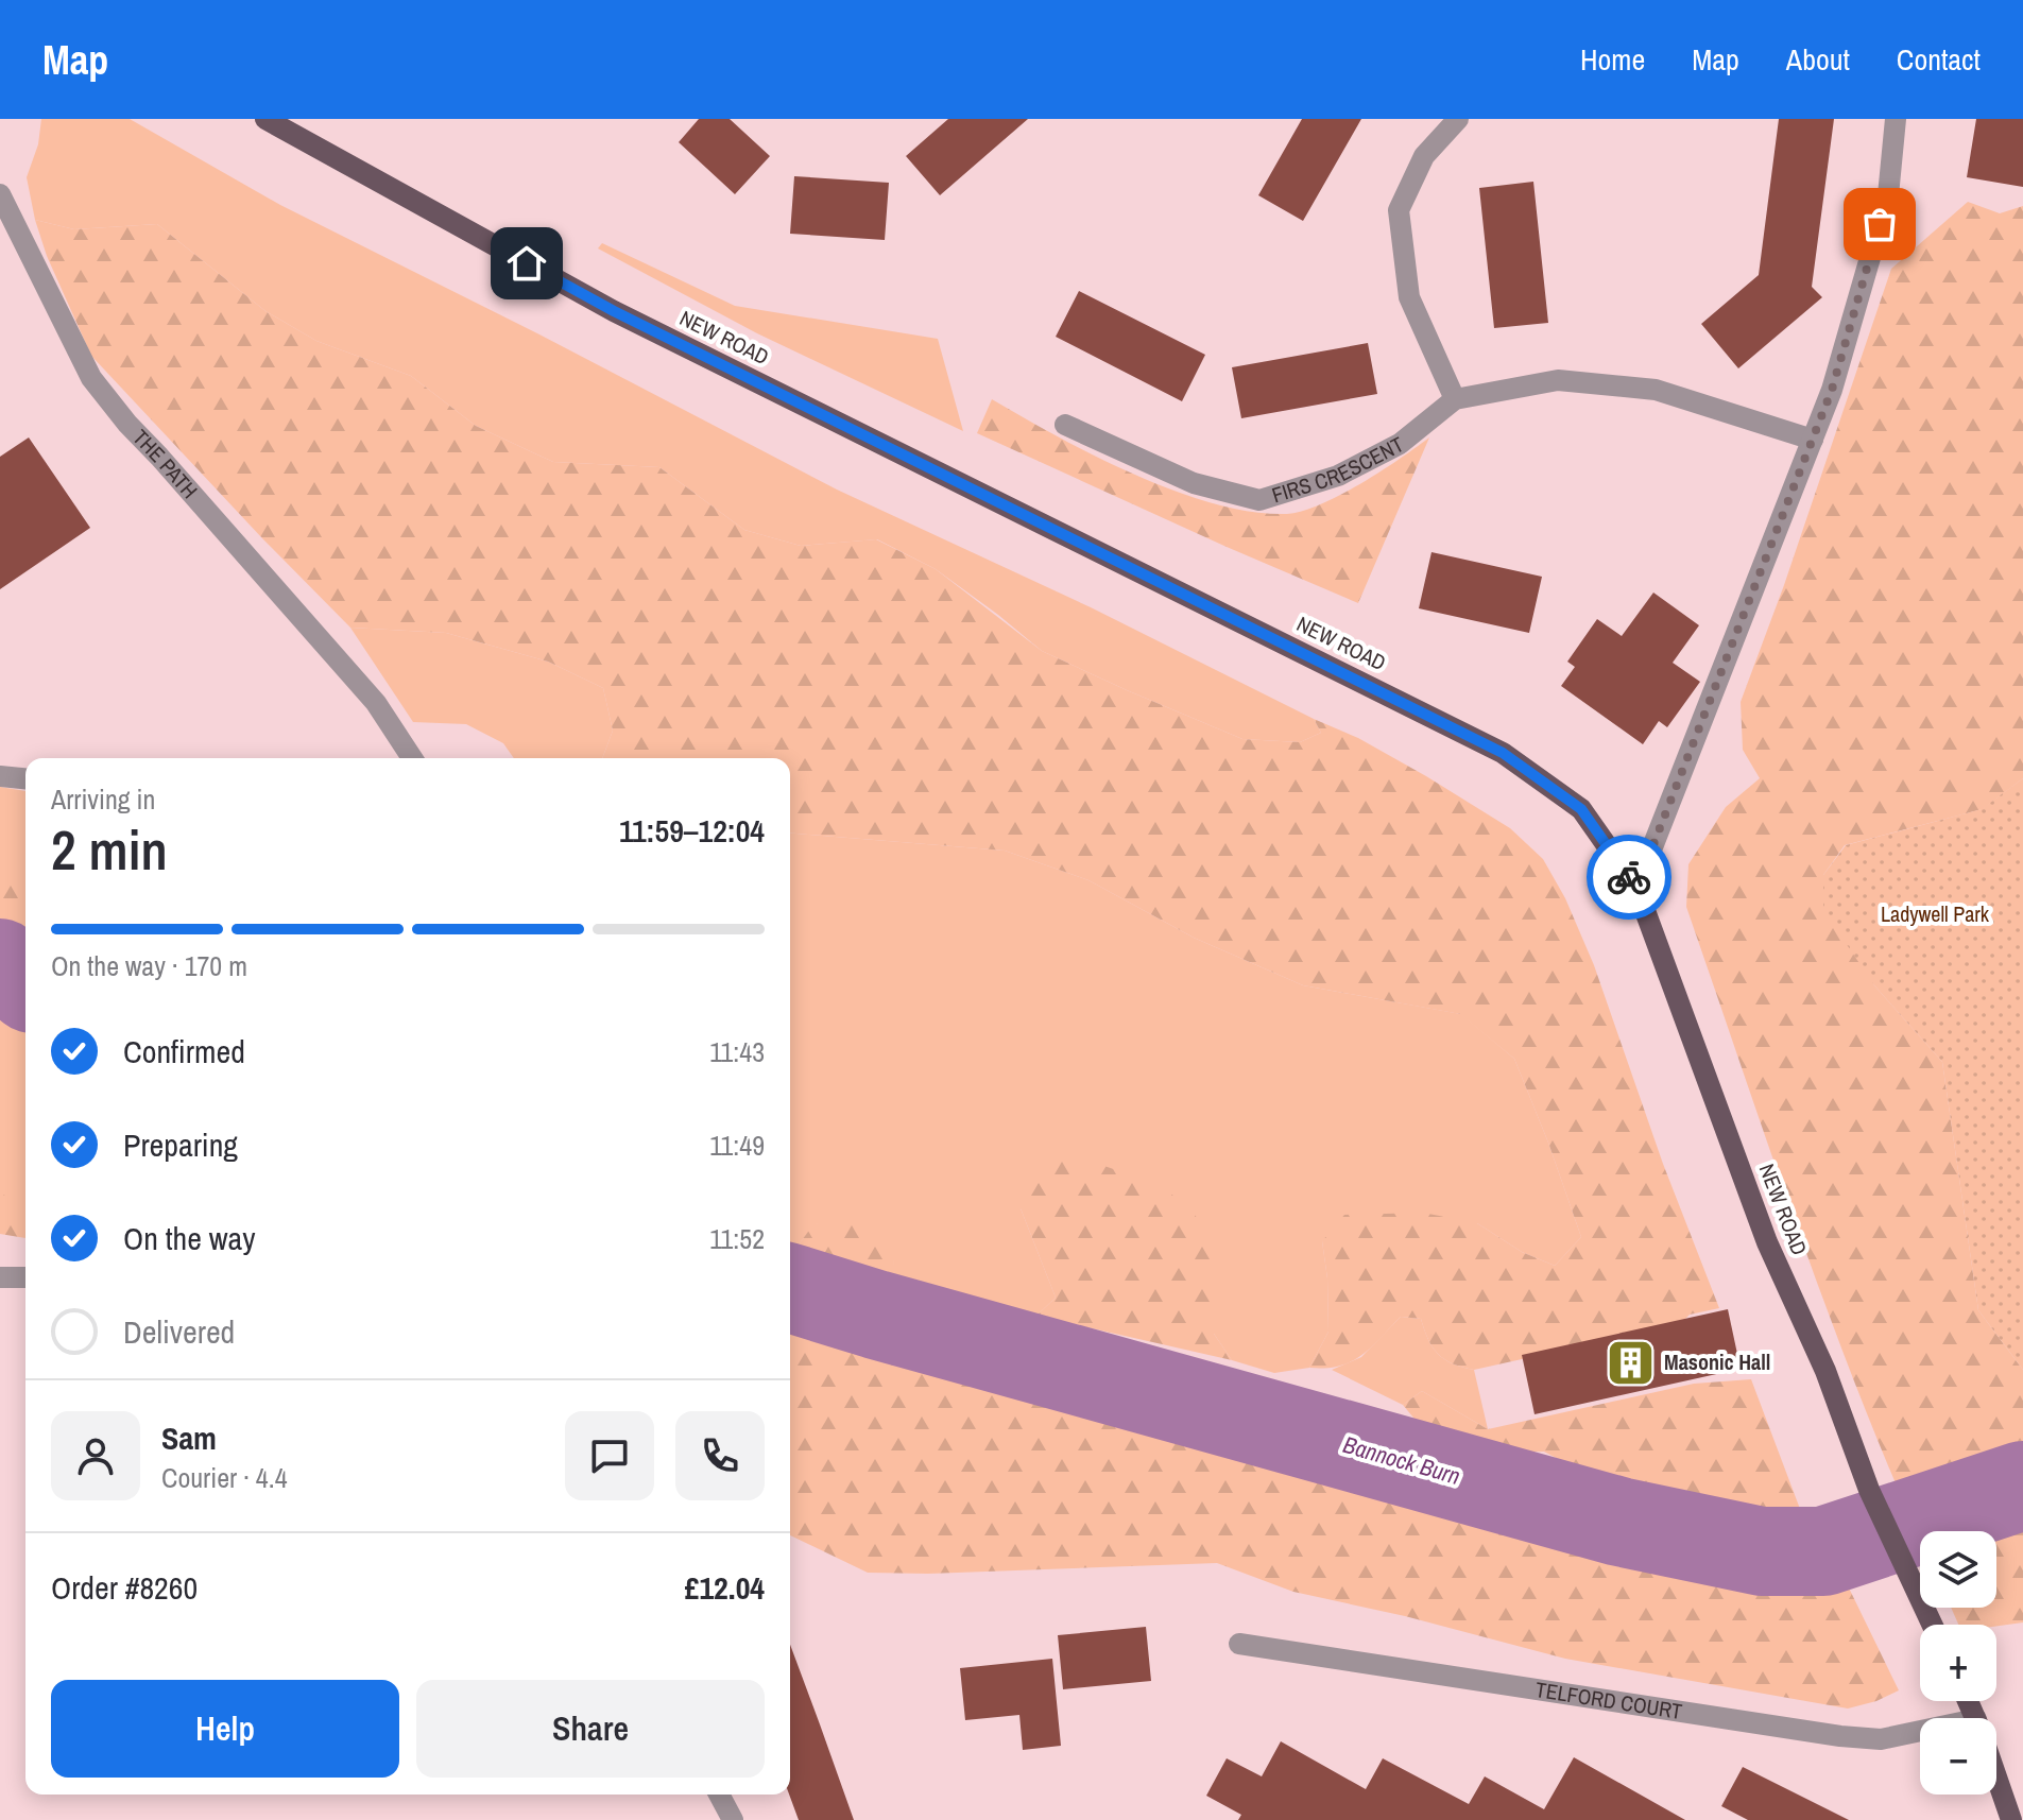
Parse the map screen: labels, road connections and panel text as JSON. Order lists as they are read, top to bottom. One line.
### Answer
{"streets":{"main road":["NEW ROAD"],"street":["THE PATH","FIRS CRESCENT","TELFORD COURT"]},"water":["Bannock Burn"],"parks":["Ladywell Park"],"places":{"building":["Masonic Hall"]},"page":{"header":"Map","nav":["Home","Map","About","Contact"],"heading":["2 min","Arriving in","11:59–12:04"],"panel":["Sam","Courier · 4.4","Order #8260","£12.04"],"bar":"On the way · 170 m","list":[["Confirmed","11:43"],["Preparing","11:49"],["On the way","11:52"],"Delivered"],"map_buttons":["+","−"],"buttons":["Help","Share"]}}
